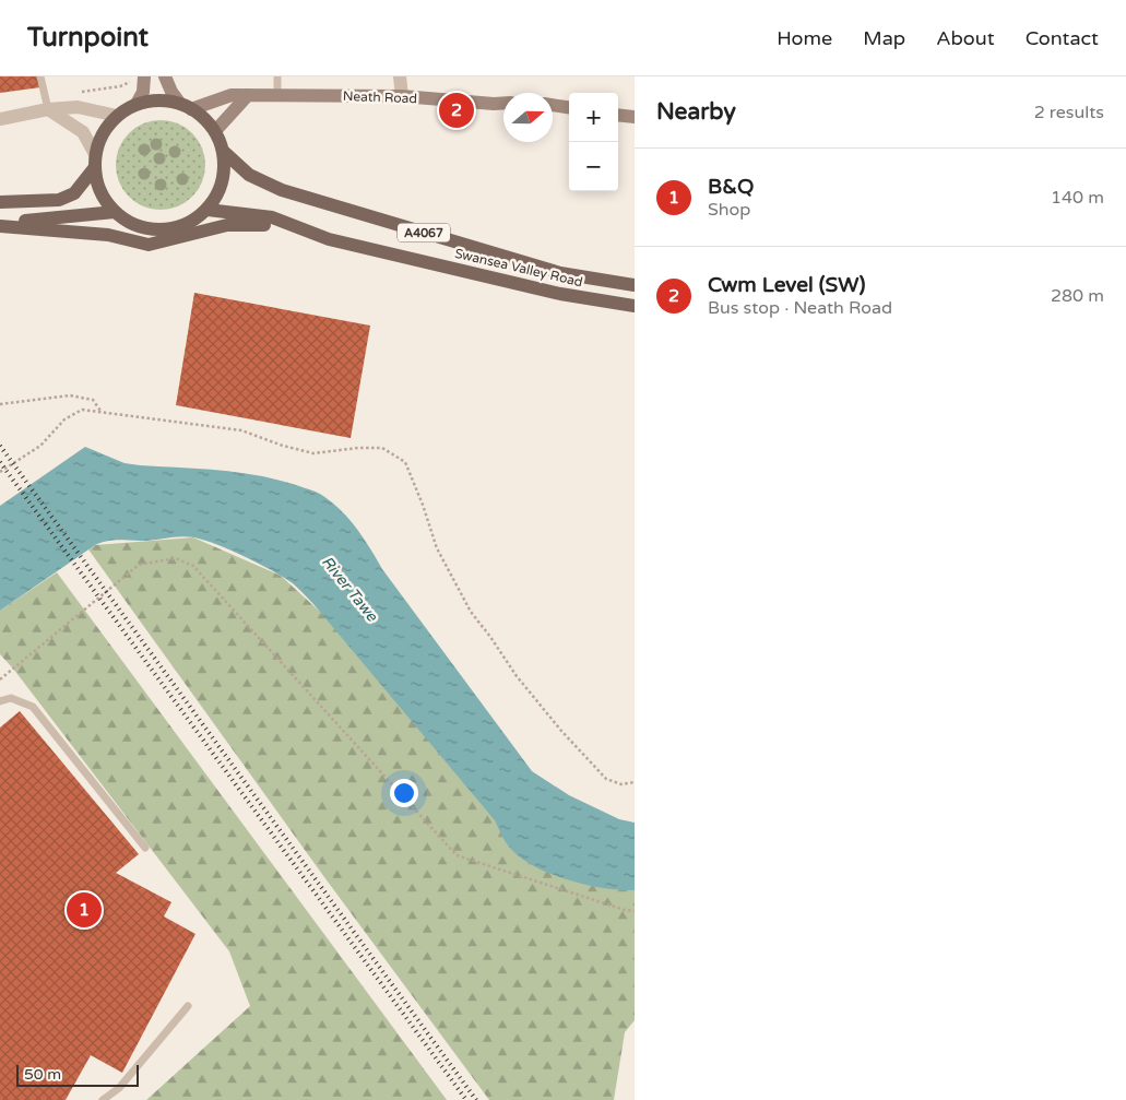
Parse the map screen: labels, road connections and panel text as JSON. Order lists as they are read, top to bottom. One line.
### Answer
{"streets":{"main road":["Neath Road","A4067","Swansea Valley Road"]},"crossings":[["Neath Road","Swansea Valley Road"]],"water":["River Tawe"],"scale_bar":"50 m","north":"right","page":{"header":"Turnpoint","nav":["Home","Map","About","Contact"],"heading":["Nearby","2 results"],"pins":["2","1"],"map_buttons":["+","−"],"list":[{"mark":"1","name":"B&Q","note":"Shop","value":"140 m"},{"mark":"2","name":"Cwm Level (SW)","note":"Bus stop · Neath Road","value":"280 m"}],"scale":"50 m"}}
